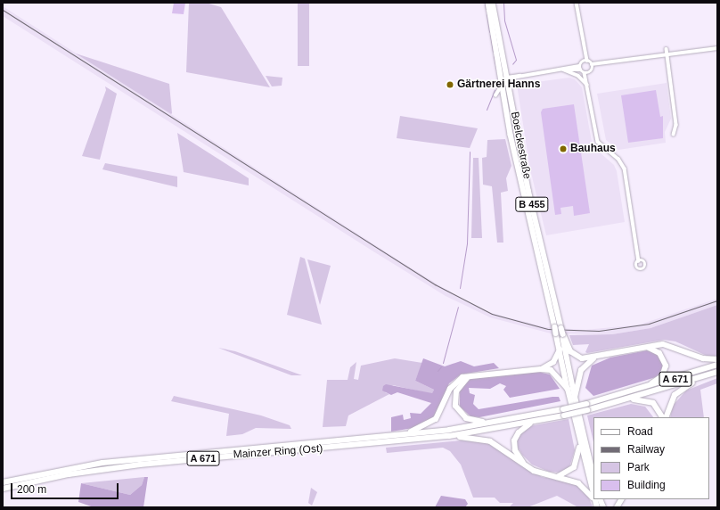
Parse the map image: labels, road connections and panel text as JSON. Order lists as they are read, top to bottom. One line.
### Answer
{"streets":{"highway":["B 455","A 671","Mainzer Ring (Ost)"],"main road":["Boelckestraße"]},"crossings":[["Boelckestraße","B 455"],["A 671","Mainzer Ring (Ost)"]],"places":["Gärtnerei Hanns","Bauhaus"],"legend":["Road","Railway","Park","Building"],"scale_bar":"200 m"}
